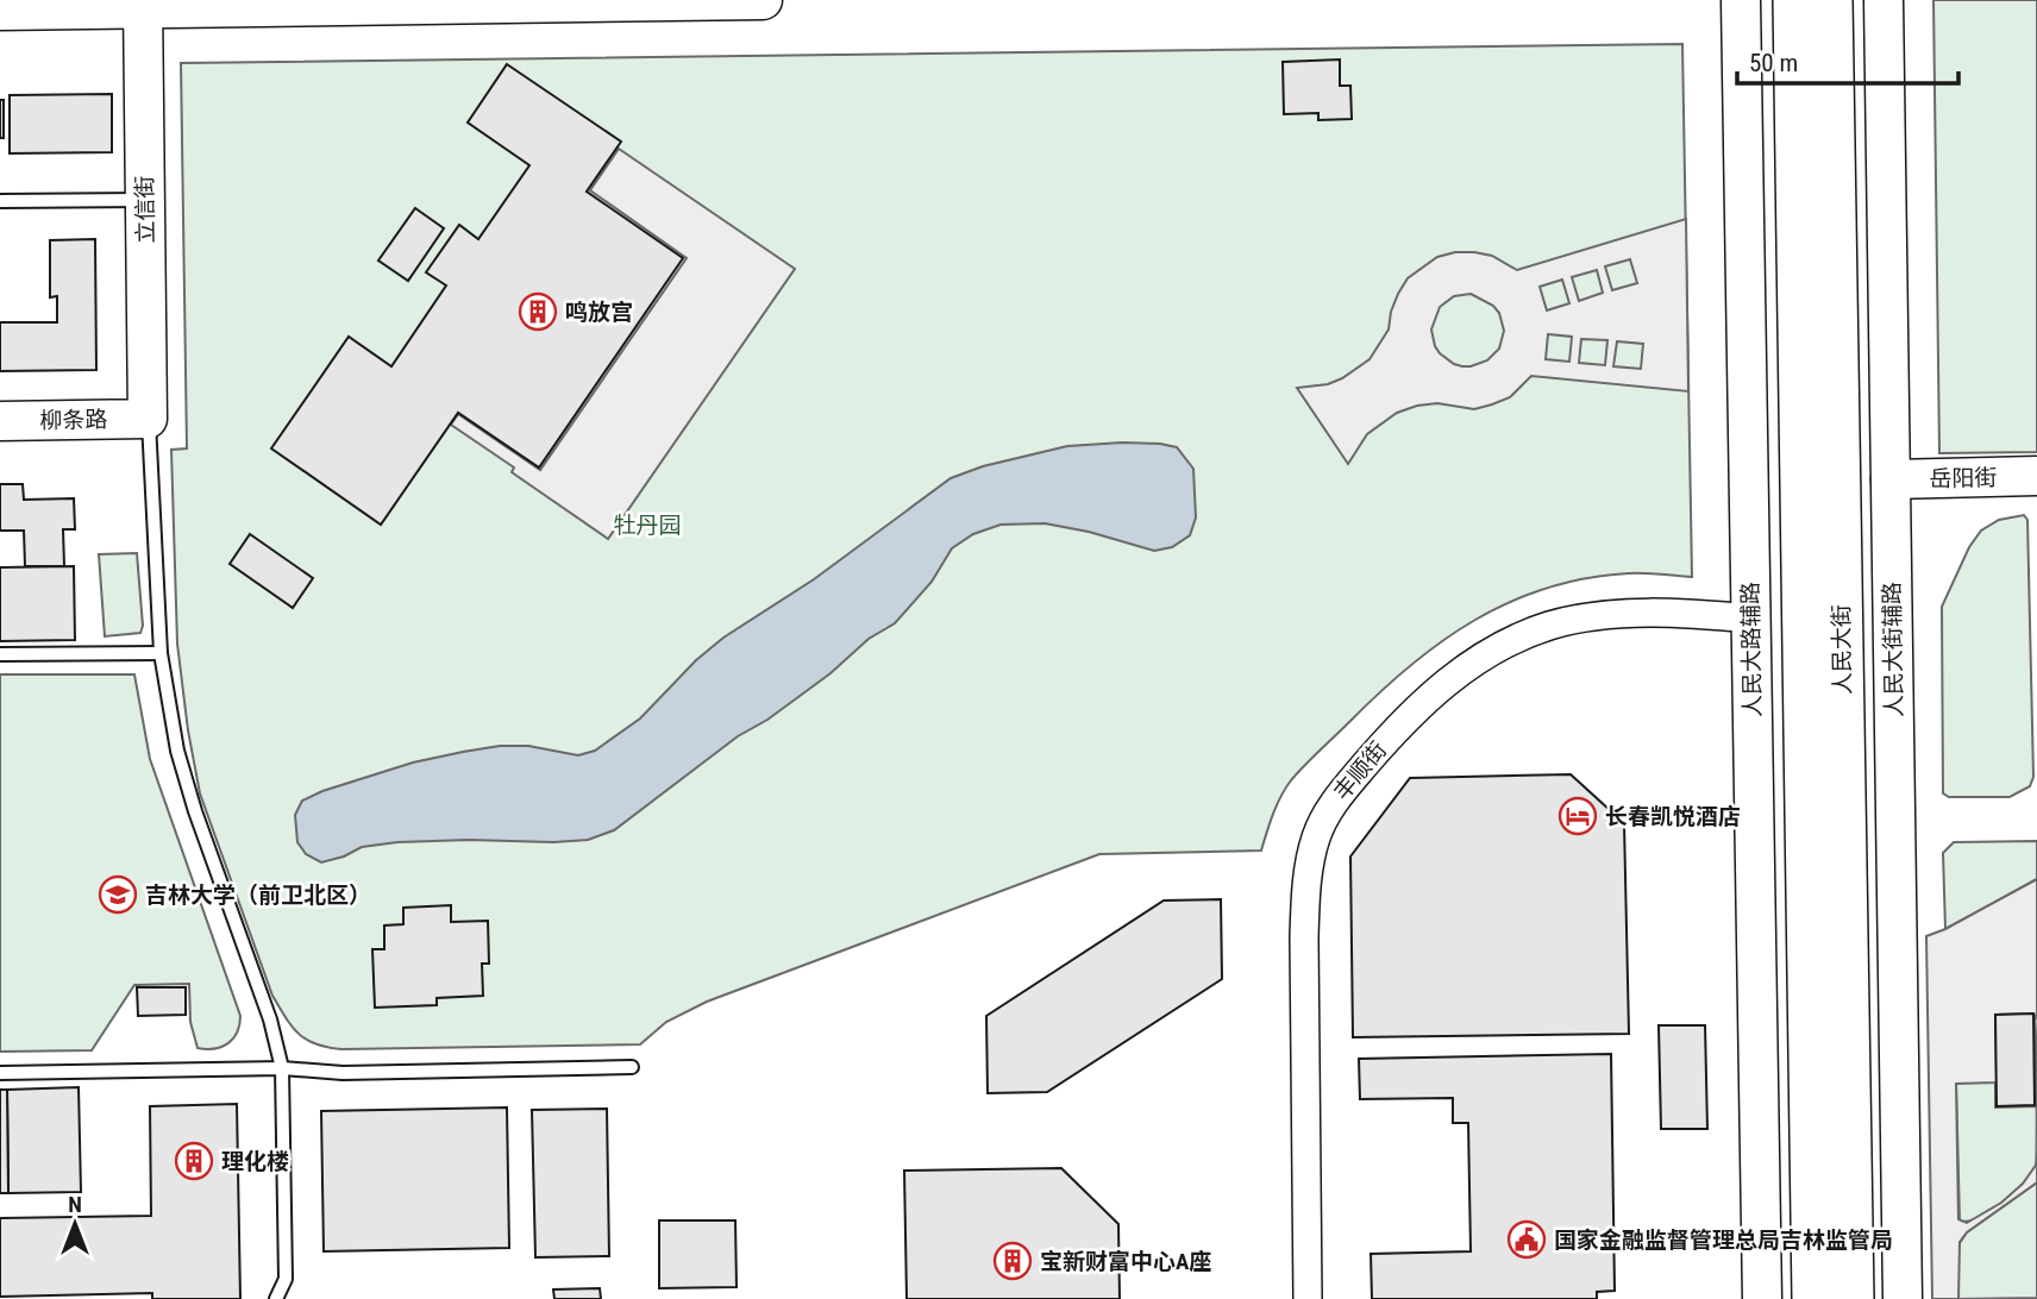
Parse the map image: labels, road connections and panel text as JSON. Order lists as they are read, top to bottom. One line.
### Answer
{"streets":{"main road":["立信街","柳条路","岳阳街","人民大路辅路","人民大街","人民大街辅路"],"street":["丰顺街"]},"crossings":[["立信街","柳条路"],["岳阳街","人民大街辅路"],["人民大路辅路","丰顺街"]],"parks":["牡丹园"],"places":{"building":["鸣放宫","理化楼","宝新财富中心A座"],"hotel":["长春凯悦酒店"],"school or university":["吉林大学（前卫北区）"],"public building":["国家金融监督管理总局吉林监管局"]},"scale_bar":"50 m","north":"top"}
